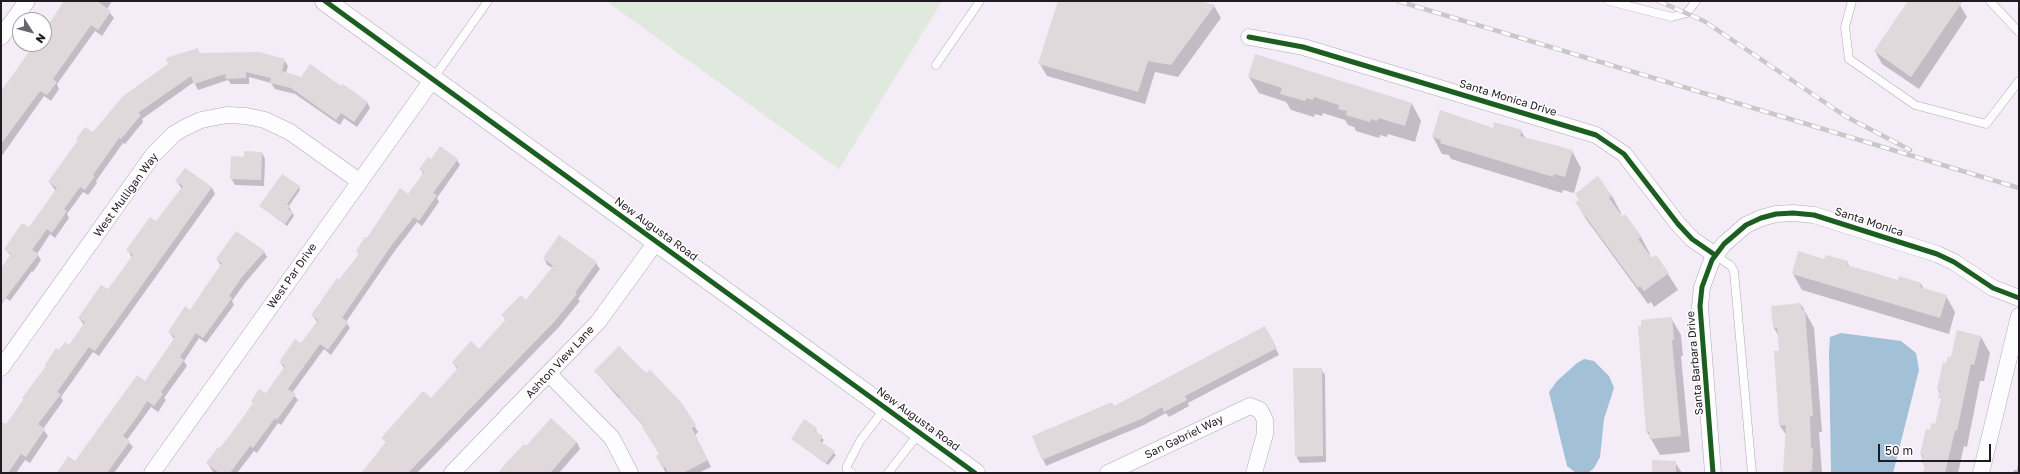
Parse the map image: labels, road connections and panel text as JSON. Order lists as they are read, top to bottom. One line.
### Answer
{"streets":{"street":["Santa Monica Drive","West Mulligan Way","Santa Monica","New Augusta Road","West Par Drive","Ashton View Lane","Santa Barbara Drive","San Gabriel Way"]},"crossings":[["Santa Monica Drive","Santa Monica"],["Santa Monica Drive","Santa Barbara Drive"],["West Mulligan Way","West Par Drive"],["Santa Monica","Santa Barbara Drive"],["New Augusta Road","West Par Drive"],["New Augusta Road","Ashton View Lane"]],"scale_bar":"50 m","north":"bottom right"}
